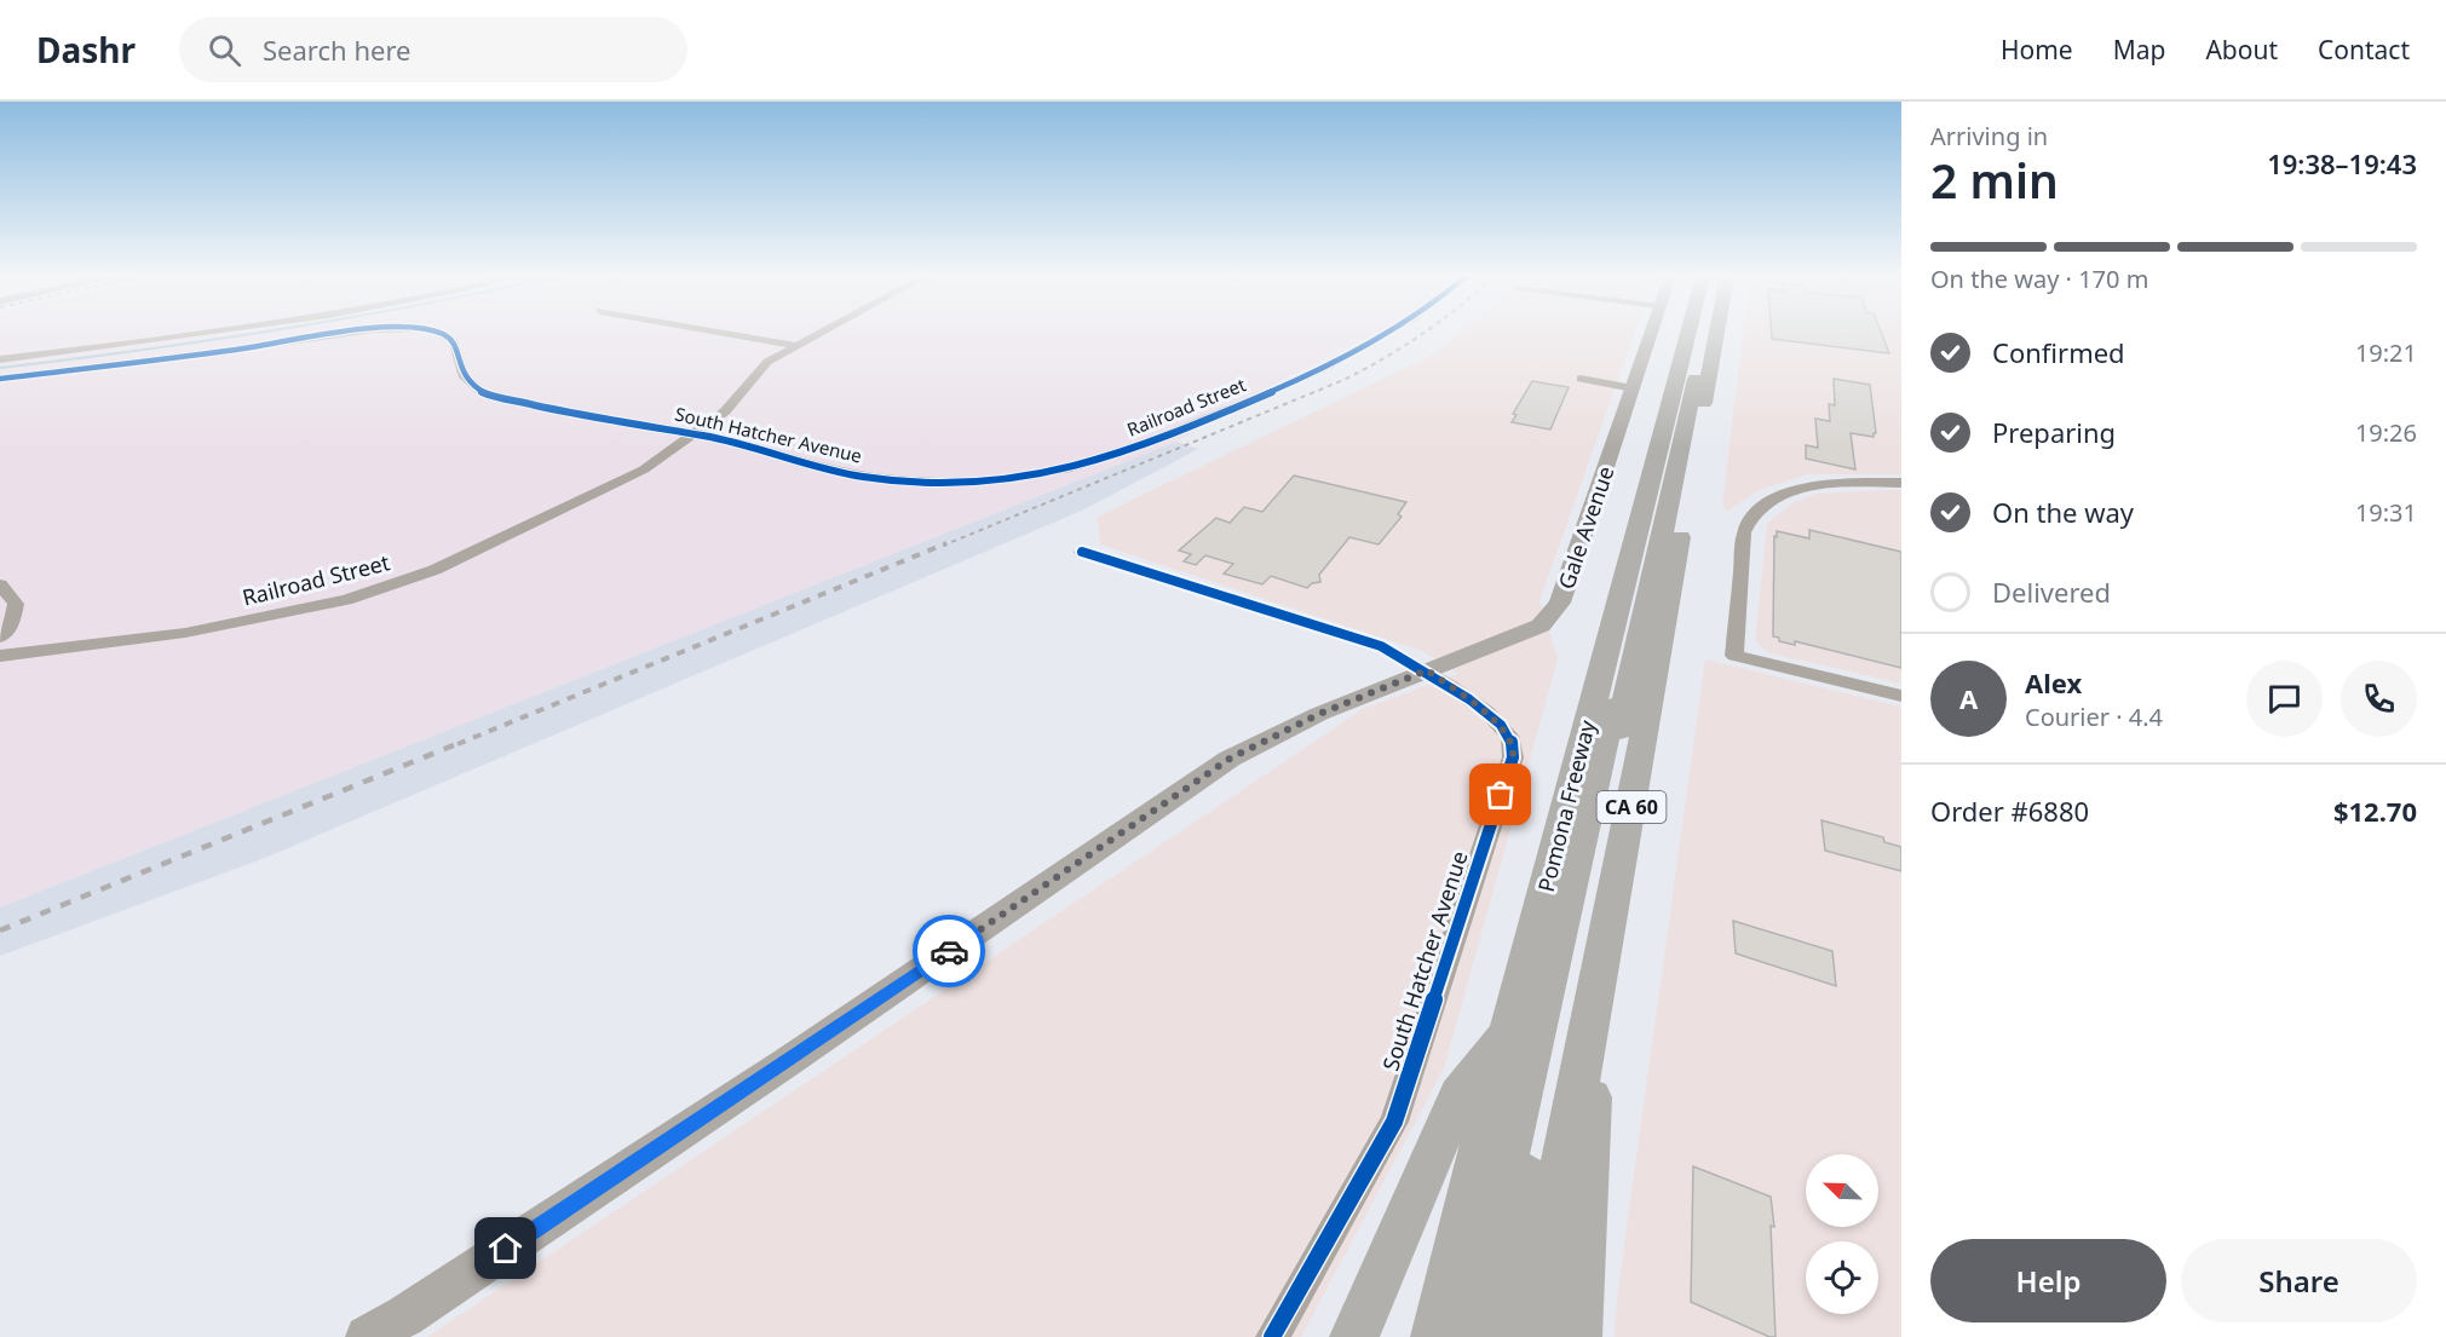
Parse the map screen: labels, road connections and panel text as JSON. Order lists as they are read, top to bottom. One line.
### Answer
{"streets":{"highway":["Pomona Freeway","CA 60"],"main road":["Gale Avenue"],"street":["Railroad Street","South Hatcher Avenue"]},"crossings":[["Railroad Street","South Hatcher Avenue"],["South Hatcher Avenue","Gale Avenue"]],"north":"top left","page":{"header":"Dashr","search":"Search here","nav":["Home","Map","About","Contact"],"heading":["2 min","Arriving in","19:38–19:43"],"panel":["Alex","Courier · 4.4","Order #6880","$12.70"],"bar":"On the way · 170 m","list":[["Confirmed","19:21"],["Preparing","19:26"],["On the way","19:31"],"Delivered"],"round":"A","buttons":["Help","Share"]}}
